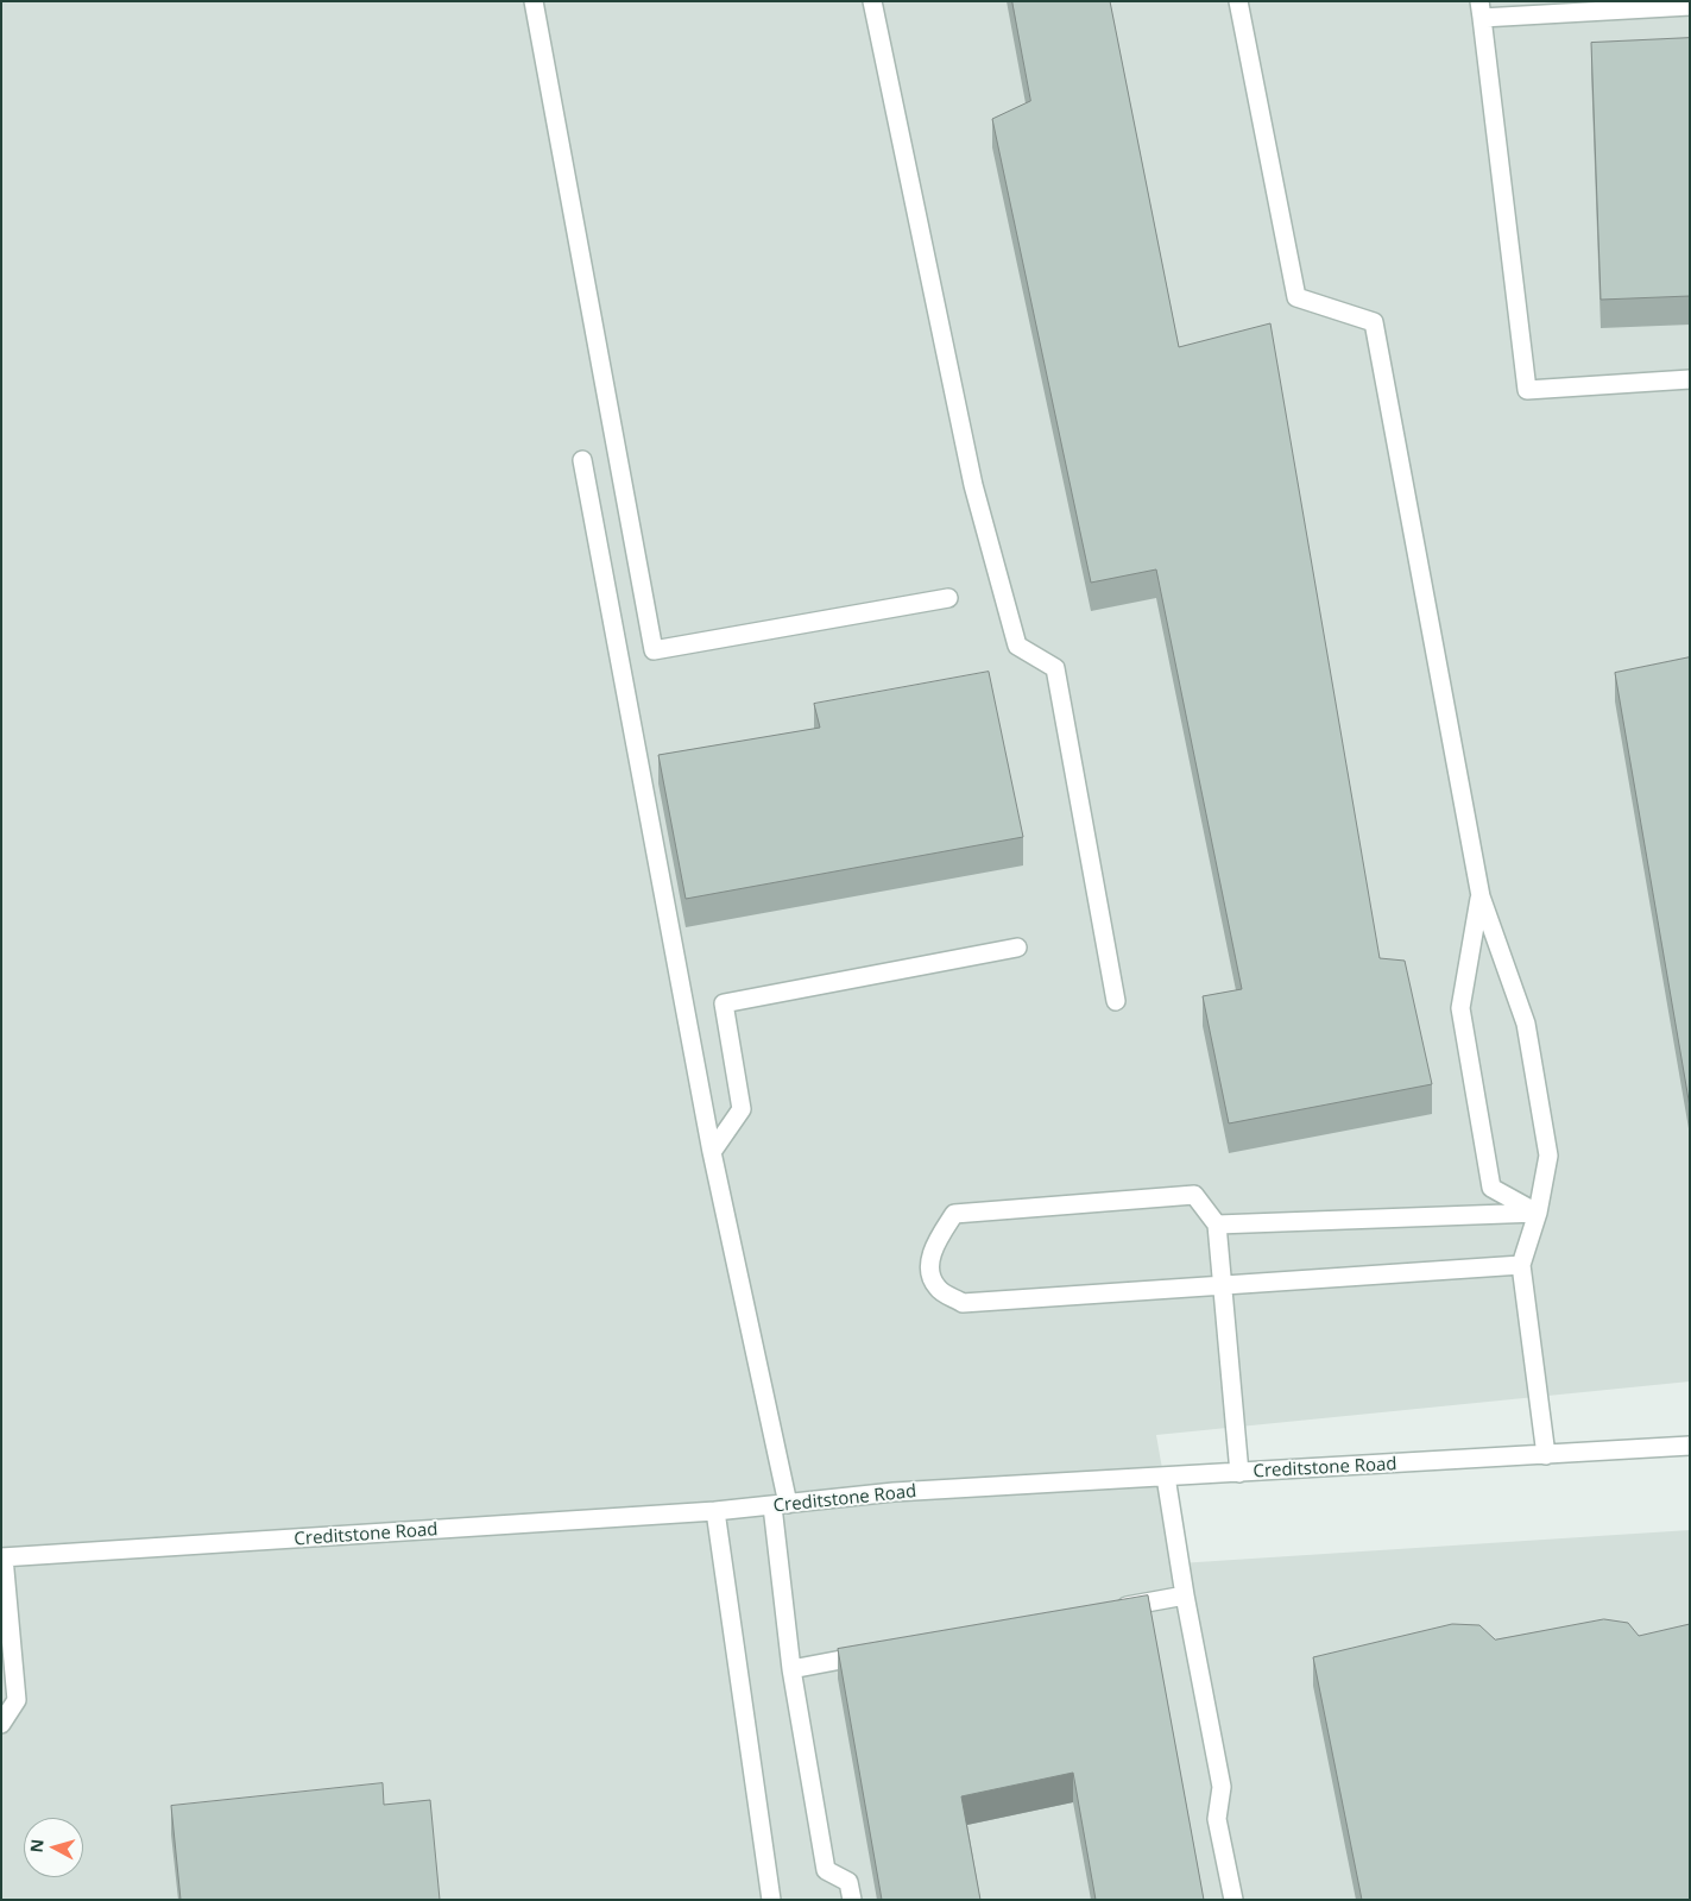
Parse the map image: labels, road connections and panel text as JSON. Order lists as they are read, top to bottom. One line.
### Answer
{"streets":{"street":["Creditstone Road"]},"north":"left"}
